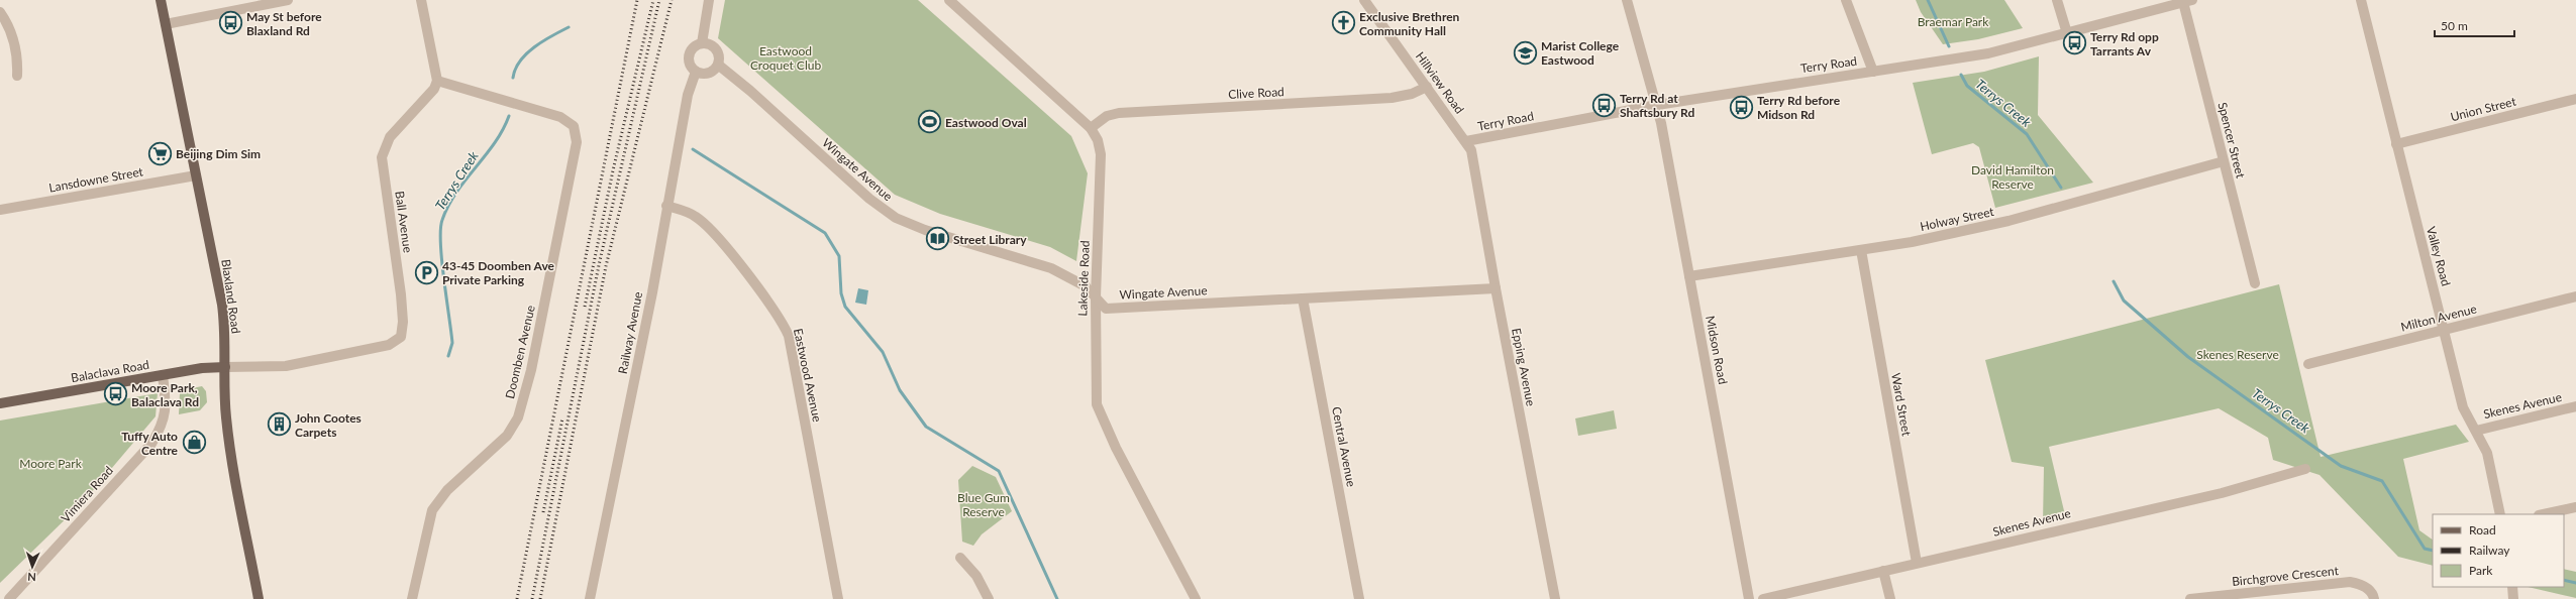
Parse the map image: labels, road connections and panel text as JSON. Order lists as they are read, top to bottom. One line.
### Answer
{"streets":{"main road":["Blaxland Road","Balaclava Road"],"street":["Terry Road","Hillview Road","Clive Road","Union Street","Spencer Street","Wingate Avenue","Lansdowne Street","Holway Street","Ball Avenue","Valley Road","Lakeside Road","Milton Avenue","Railway Avenue","Midson Road","Doomben Avenue","Epping Avenue","Eastwood Avenue","Ward Street","Skenes Avenue","Central Avenue","Vimiera Road","Birchgrove Crescent"]},"crossings":[["Terry Road","Hillview Road"],["Terry Road","Spencer Street"],["Terry Road","Midson Road"],["Terry Road","Epping Avenue"],["Hillview Road","Clive Road"],["Hillview Road","Epping Avenue"],["Clive Road","Lakeside Road"],["Union Street","Valley Road"],["Spencer Street","Holway Street"],["Wingate Avenue","Lakeside Road"],["Wingate Avenue","Railway Avenue"],["Wingate Avenue","Epping Avenue"],["Wingate Avenue","Central Avenue"],["Lansdowne Street","Blaxland Road"],["Holway Street","Midson Road"],["Holway Street","Ward Street"],["Ball Avenue","Blaxland Road"],["Ball Avenue","Doomben Avenue"],["Ball Avenue","Balaclava Road"],["Valley Road","Milton Avenue"],["Valley Road","Skenes Avenue"],["Blaxland Road","Balaclava Road"],["Railway Avenue","Eastwood Avenue"],["Balaclava Road","Vimiera Road"],["Ward Street","Skenes Avenue"]],"water":["Terrys Creek"],"parks":["Braemar Park","Eastwood Croquet Club","David Hamilton Reserve","Skenes Reserve","Moore Park","Blue Gum Reserve"],"places":{"bus stop":["May St before Blaxland Rd","Terry Rd opp Tarrants Av","Terry Rd at Shaftsbury Rd","Terry Rd before Midson Rd","Moore Park, Balaclava Rd"],"church":["Exclusive Brethren Community Hall"],"school or university":["Marist College Eastwood"],"sports":["Eastwood Oval"],"supermarket":["Beijing Dim Sim"],"library":["Street Library"],"parking":["43-45 Doomben Ave Private Parking"],"building":["John Cootes Carpets"],"shop":["Tuffy Auto Centre"]},"legend":["Road","Railway","Park"],"scale_bar":"50 m","north":"bottom"}
